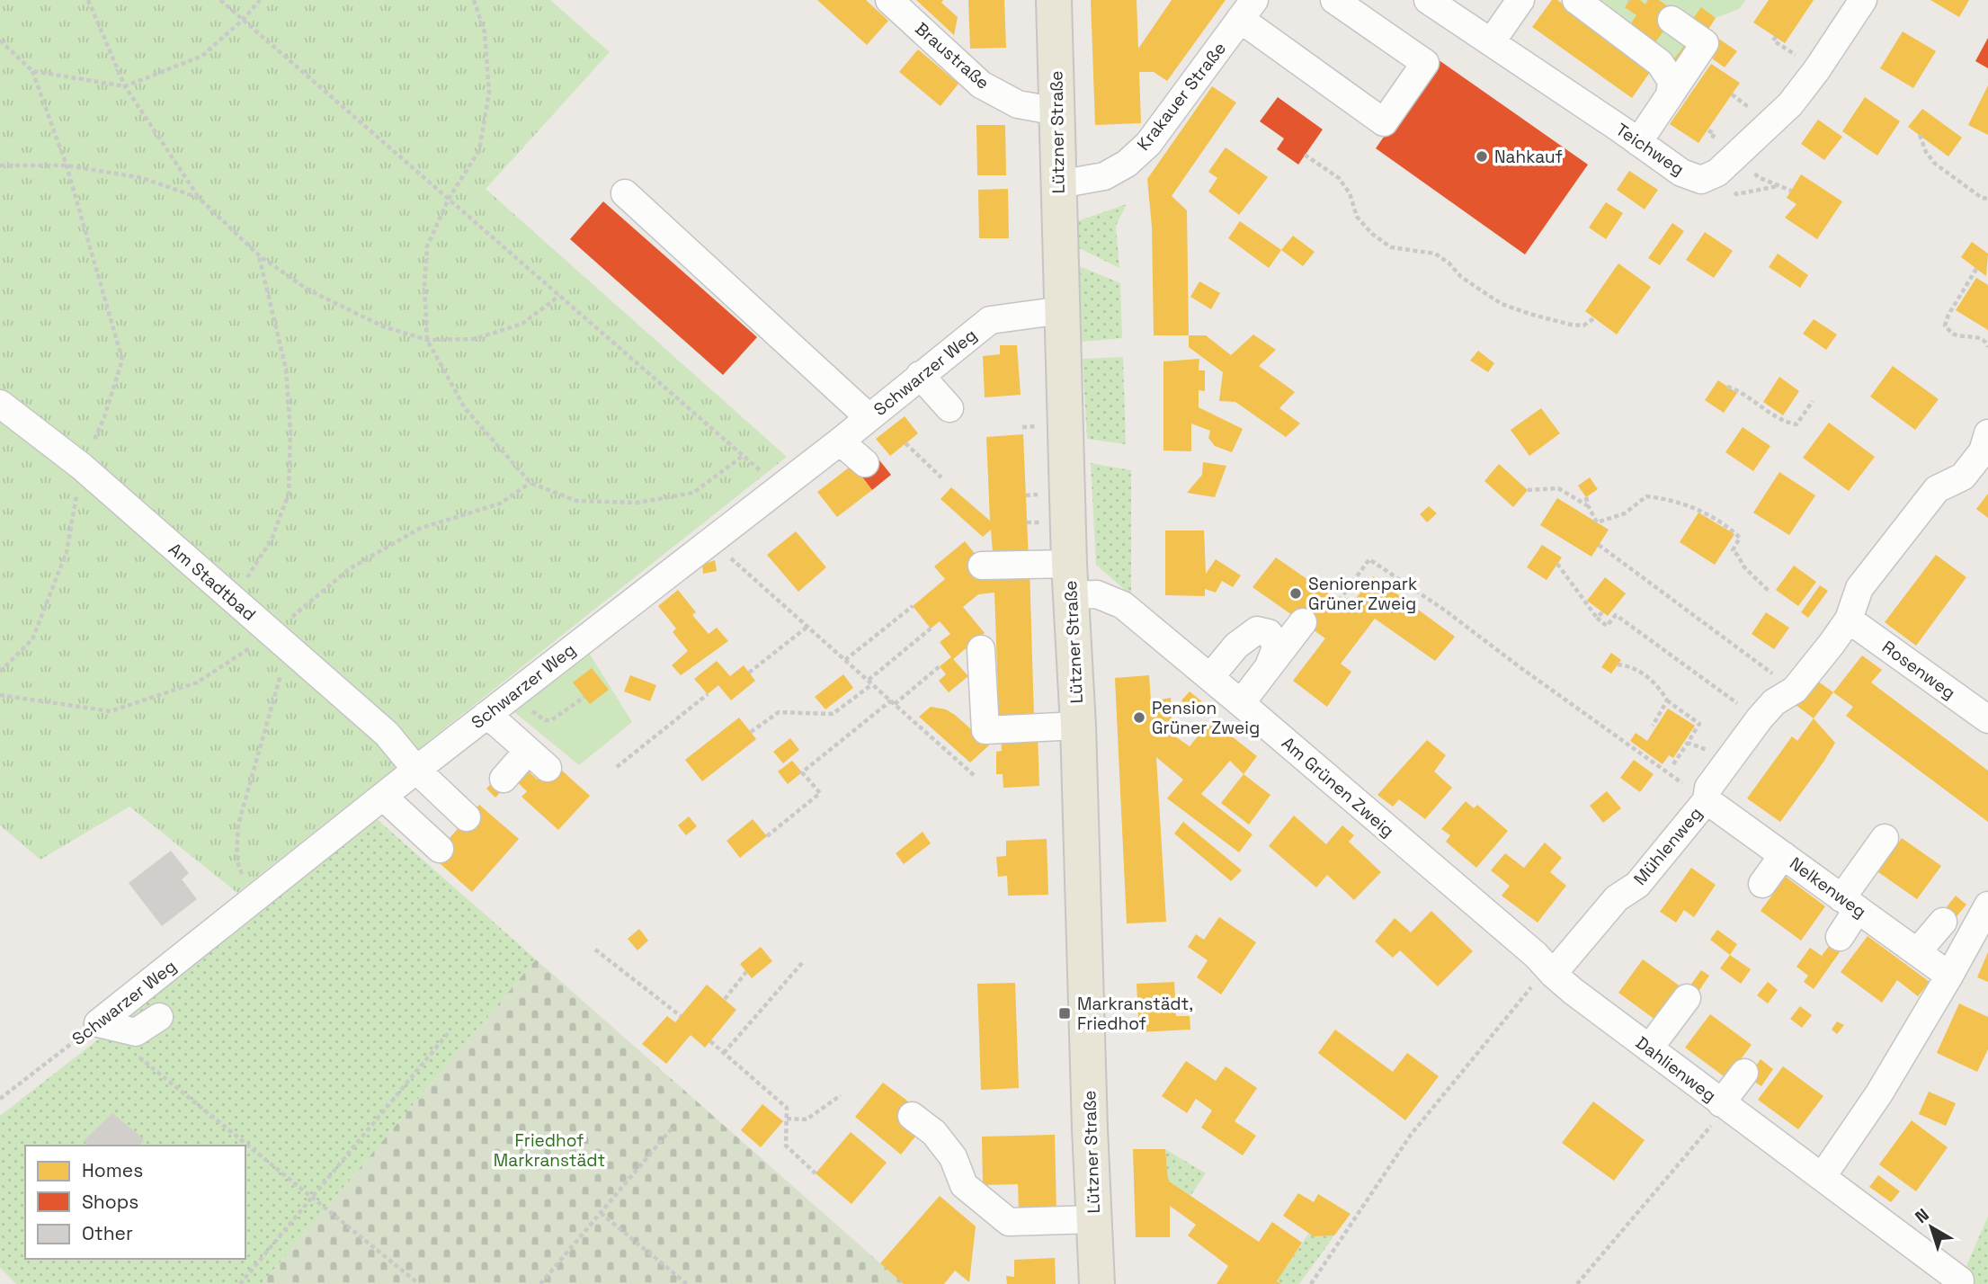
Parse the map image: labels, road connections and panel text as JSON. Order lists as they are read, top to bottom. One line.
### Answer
{"streets":{"main road":["Lützner Straße"],"street":["Braustraße","Krakauer Straße","Teichweg","Schwarzer Weg","Am Stadtbad","Rosenweg","Am Grünen Zweig","Mühlenweg","Nelkenweg","Dahlienweg"]},"crossings":[["Braustraße","Lützner Straße"],["Krakauer Straße","Lützner Straße"],["Lützner Straße","Schwarzer Weg"],["Lützner Straße","Am Grünen Zweig"],["Schwarzer Weg","Am Stadtbad"],["Rosenweg","Mühlenweg"],["Am Grünen Zweig","Mühlenweg"],["Am Grünen Zweig","Dahlienweg"],["Mühlenweg","Nelkenweg"],["Mühlenweg","Dahlienweg"]],"parks":["Friedhof Markranstädt"],"places":{"other":["Nahkauf","Seniorenpark Grüner Zweig","Pension Grüner Zweig"],"transit":["Markranstädt, Friedhof"]},"legend":["Homes","Shops","Other"],"north":"top left"}
